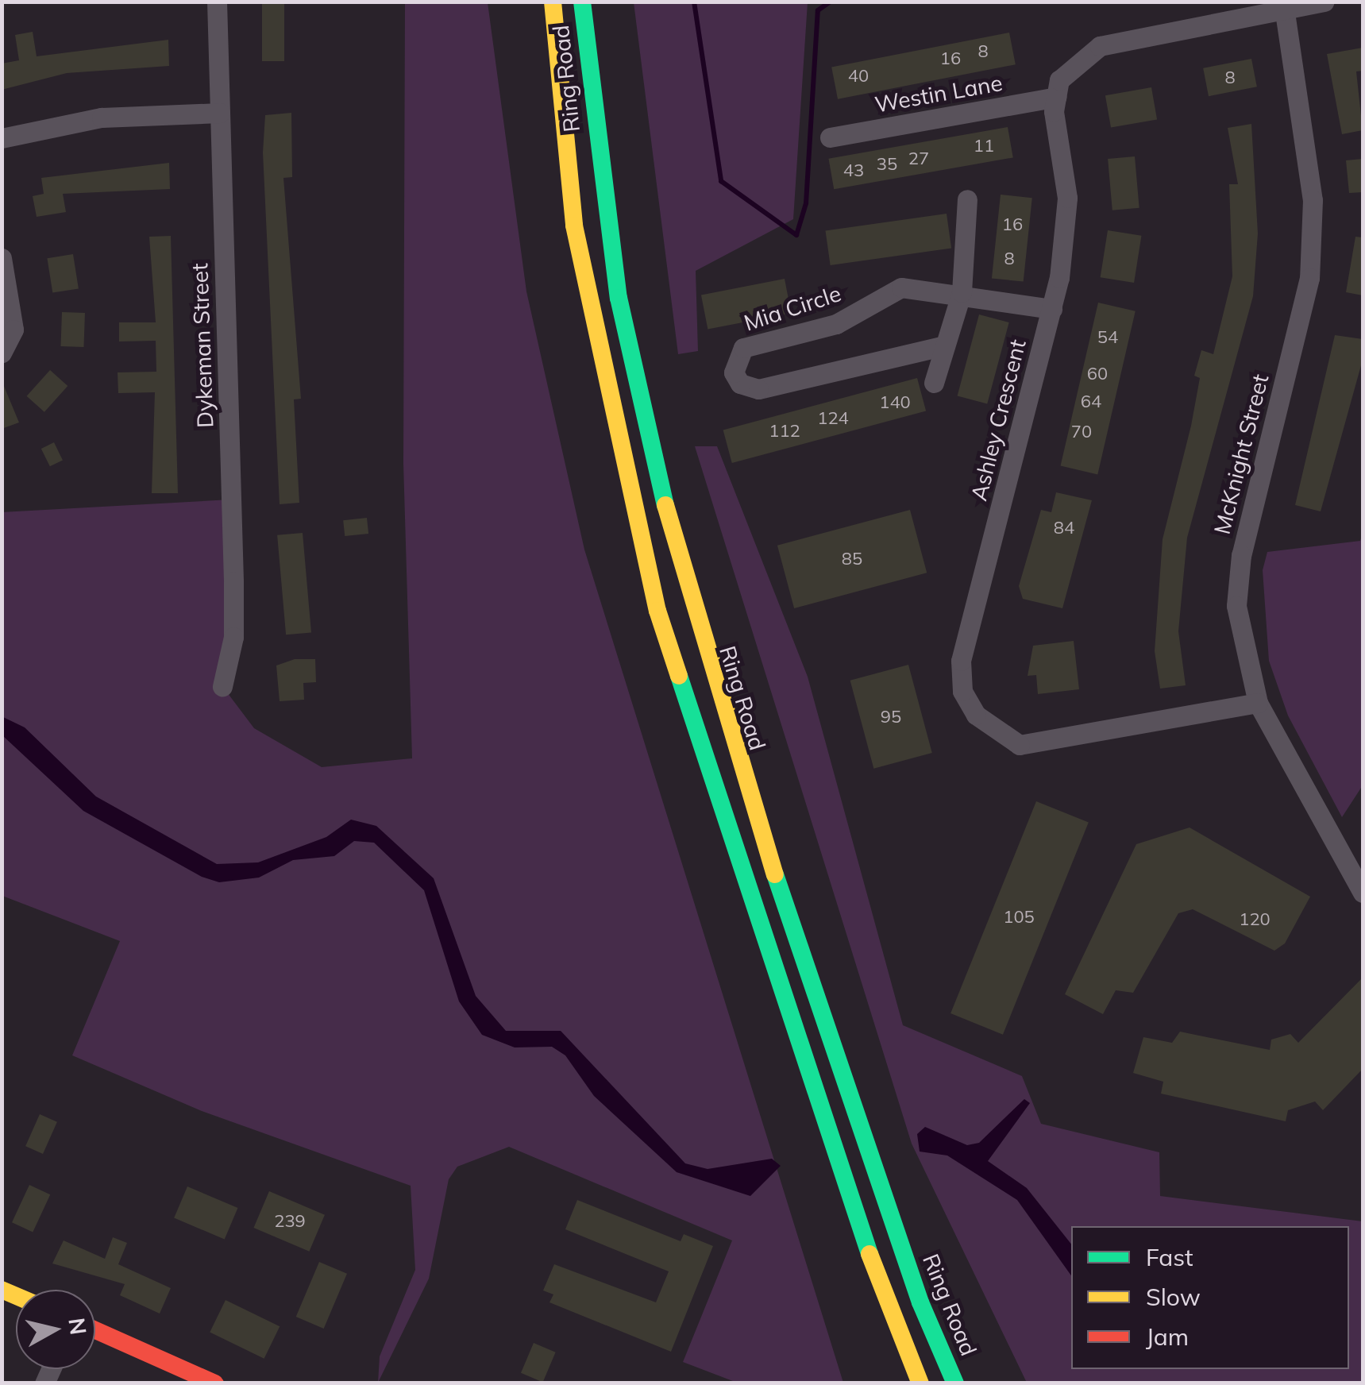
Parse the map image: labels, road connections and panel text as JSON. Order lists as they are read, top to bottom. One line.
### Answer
{"streets":{"main road":["Ring Road"],"street":["Westin Lane","Mia Circle","Dykeman Street","Ashley Crescent","McKnight Street"]},"crossings":[["Westin Lane","Ashley Crescent"],["Mia Circle","Ashley Crescent"],["Ashley Crescent","McKnight Street"]],"house_numbers":["8","16","40","8","11","27","35","43","16","8","54","60","64","140","124","112","70","84","85","95","105","120","239"],"legend":["Fast","Slow","Jam"],"north":"right"}
